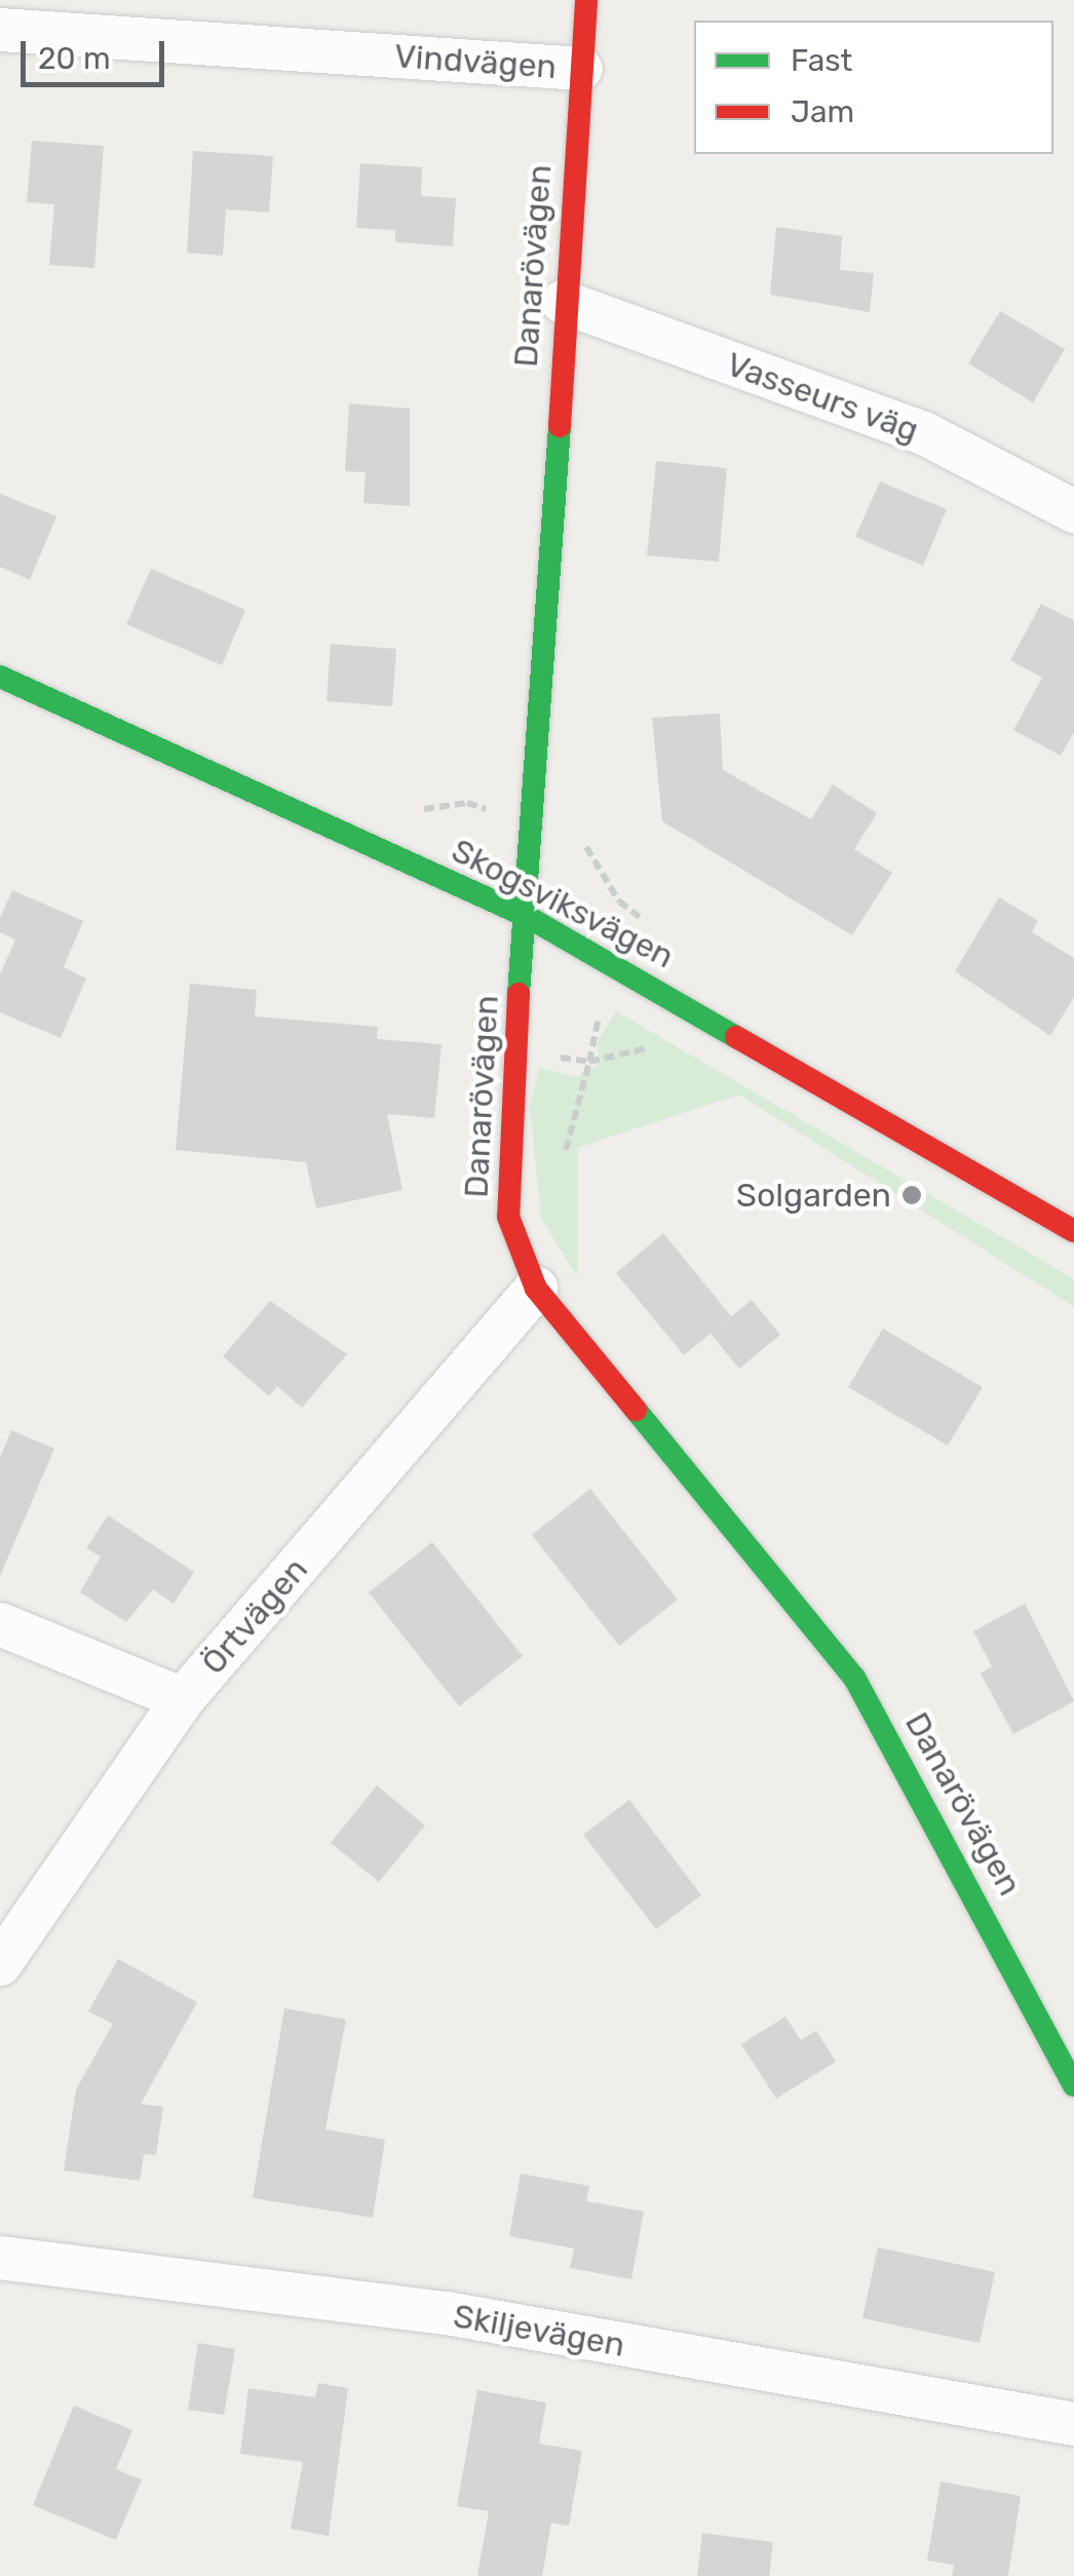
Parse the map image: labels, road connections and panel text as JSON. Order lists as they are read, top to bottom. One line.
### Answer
{"streets":{"street":["Vindvägen","Danarövägen","Vasseurs väg","Skogsviksvägen","Örtvägen","Skiljevägen"]},"crossings":[["Vindvägen","Danarövägen"],["Danarövägen","Vasseurs väg"],["Danarövägen","Skogsviksvägen"],["Danarövägen","Örtvägen"]],"places":["Solgarden"],"legend":["Fast","Jam"],"scale_bar":"20 m"}
